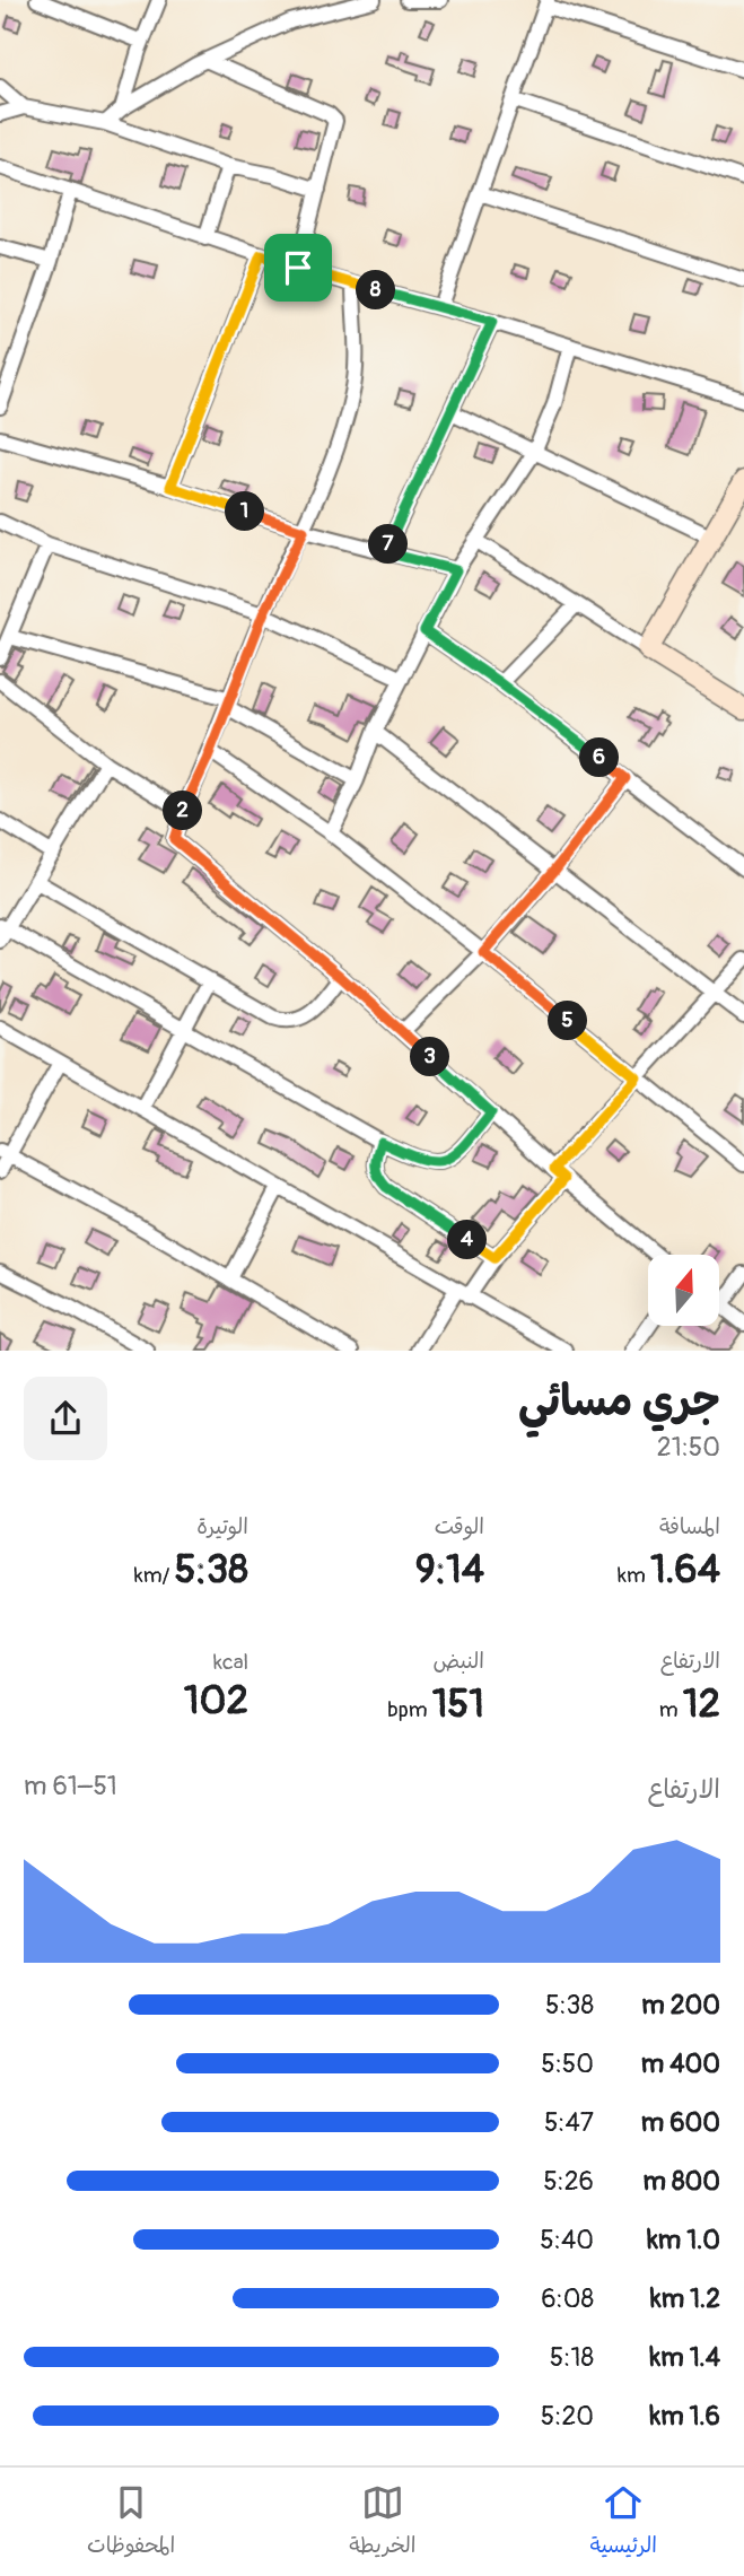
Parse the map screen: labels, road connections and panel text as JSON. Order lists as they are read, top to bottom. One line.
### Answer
{"north":"top","page":{"pins":["8","1","7","6","2","5","3","4"],"heading":["جري مسائي","21:50"],"stats":[["المسافة","1.64 km"],["الوقت","9:14"],["الوتيرة","5:38 /km"],["الارتفاع","12 m"],["النبض","151 bpm"],["kcal","102"]],"chart":["الارتفاع","51–61 m"],"list":[{"name":"200 m","note":"5:38"},{"name":"400 m","note":"5:50"},{"name":"600 m","note":"5:47"},{"name":"800 m","note":"5:26"},{"name":"1.0 km","note":"5:40"},{"name":"1.2 km","note":"6:08"},{"name":"1.4 km","note":"5:18"},{"name":"1.6 km","note":"5:20"}],"tabs":["الرئيسية","الخريطة","المحفوظات"]}}
